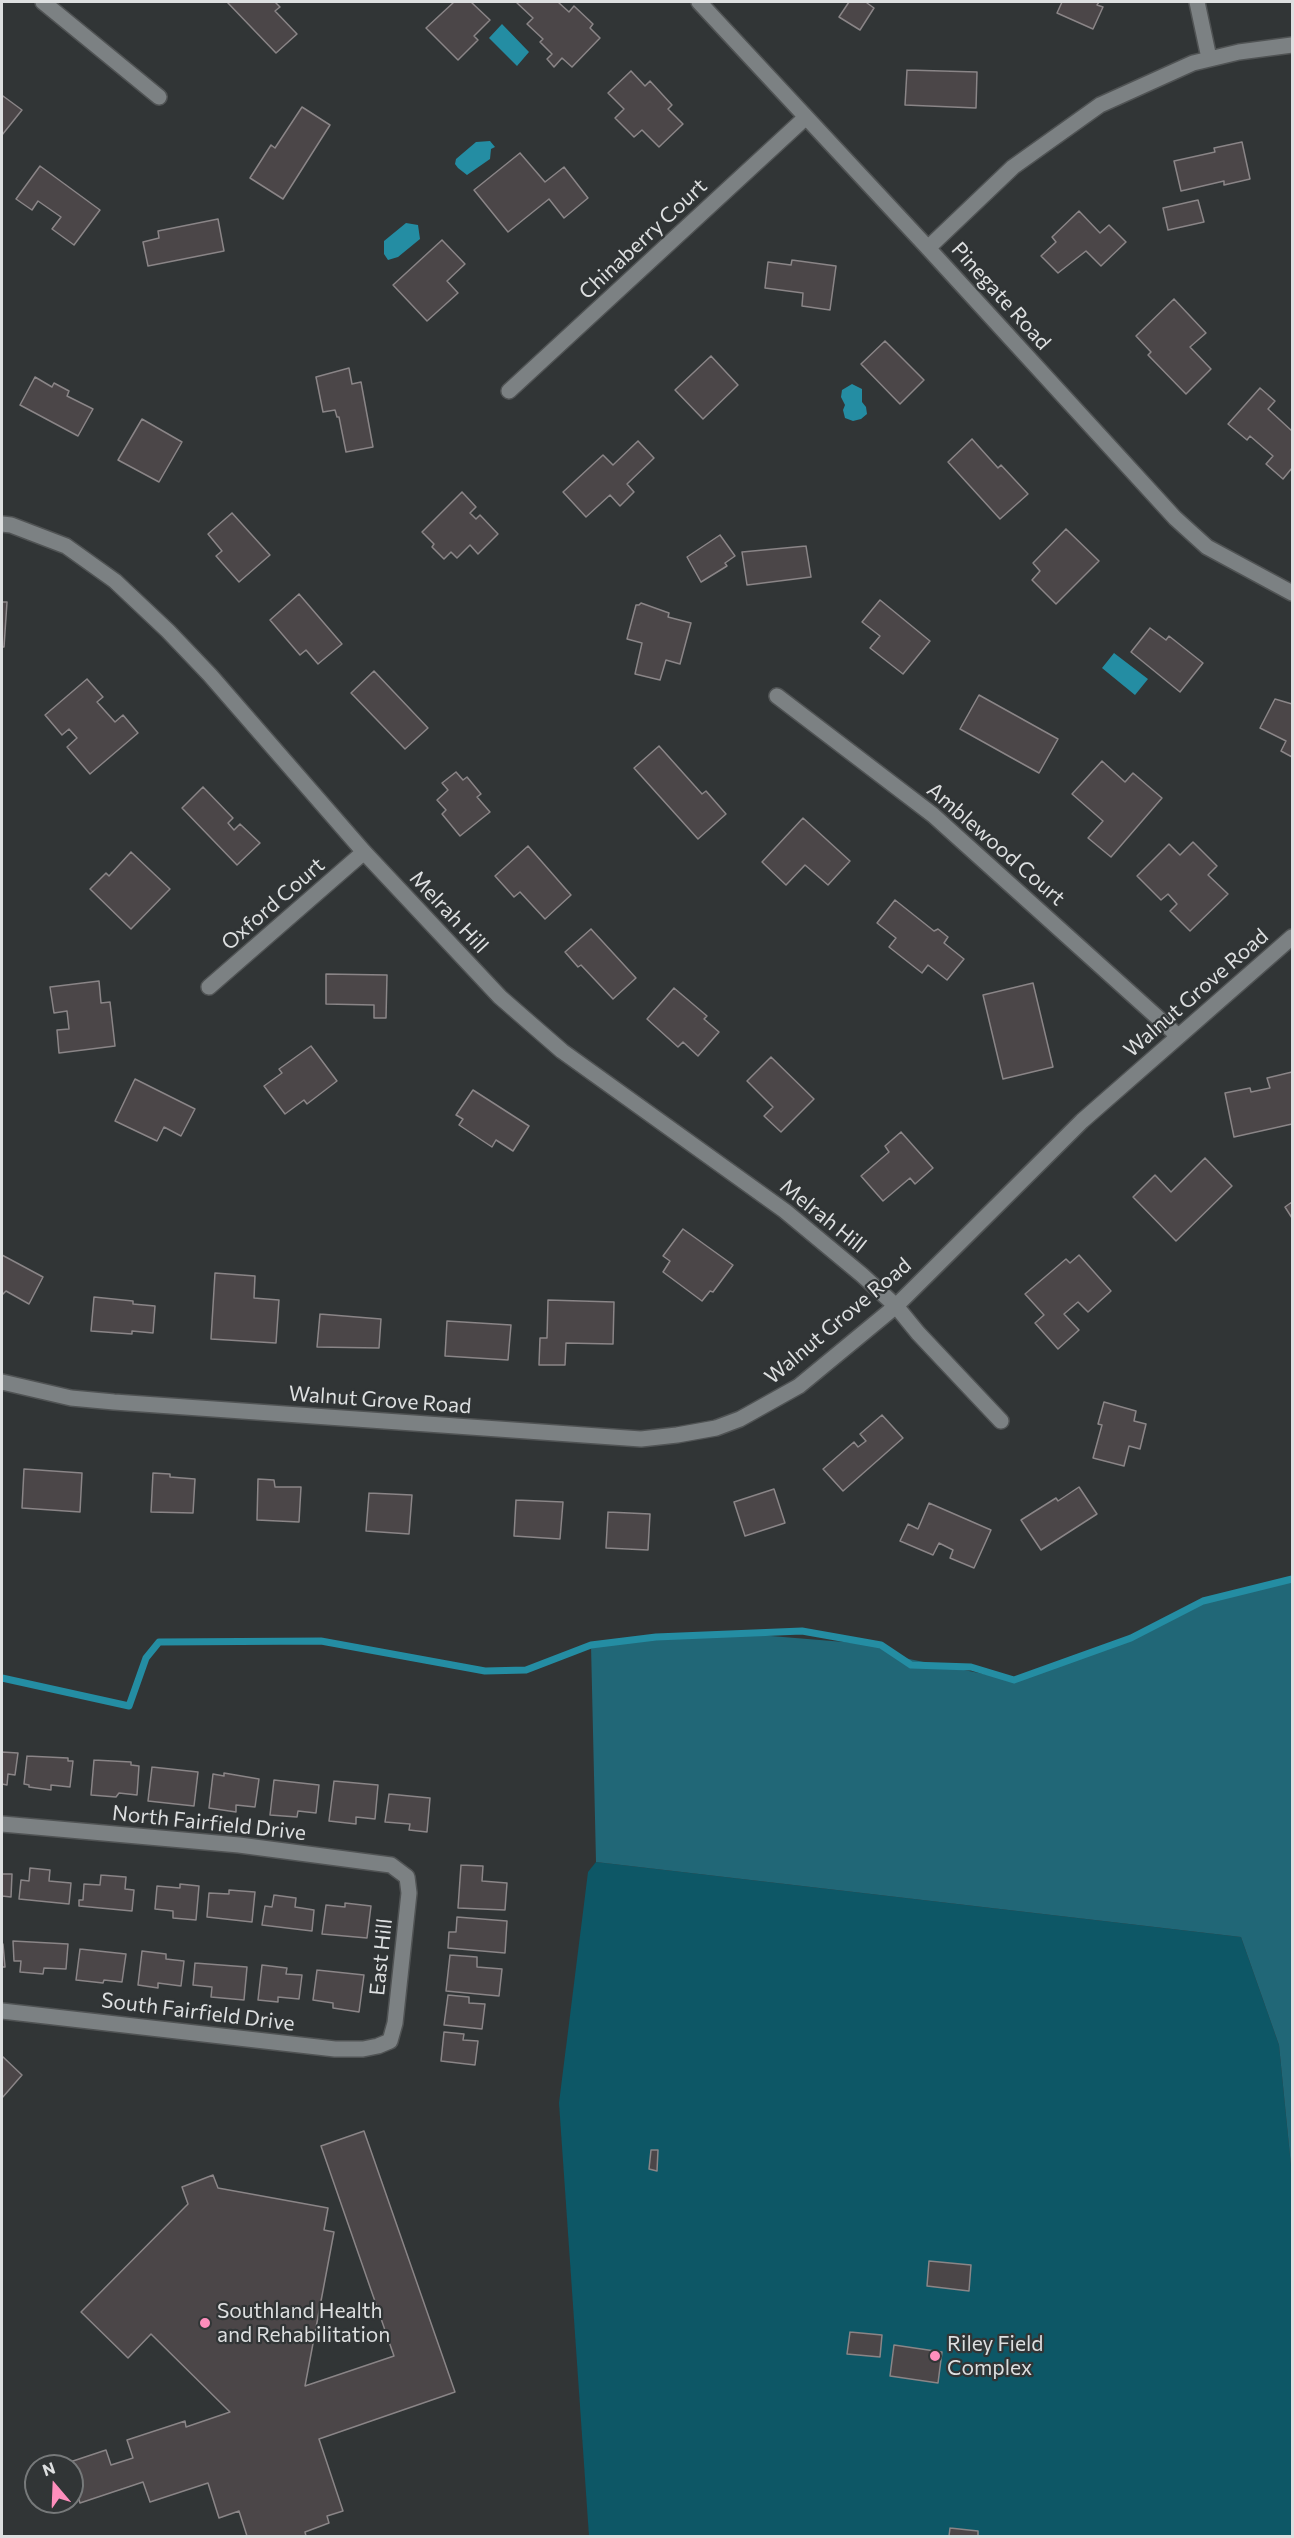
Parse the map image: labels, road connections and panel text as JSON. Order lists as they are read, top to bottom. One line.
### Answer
{"streets":{"street":["Chinaberry Court","Pinegate Road","Amblewood Court","Oxford Court","Melrah Hill","Walnut Grove Road","North Fairfield Drive","East Hill","South Fairfield Drive"]},"crossings":[["Chinaberry Court","Pinegate Road"],["Amblewood Court","Walnut Grove Road"],["Oxford Court","Melrah Hill"],["Melrah Hill","Walnut Grove Road"],["North Fairfield Drive","East Hill"],["East Hill","South Fairfield Drive"]],"places":["Southland Health and Rehabilitation","Riley Field Complex"],"north":"top"}
